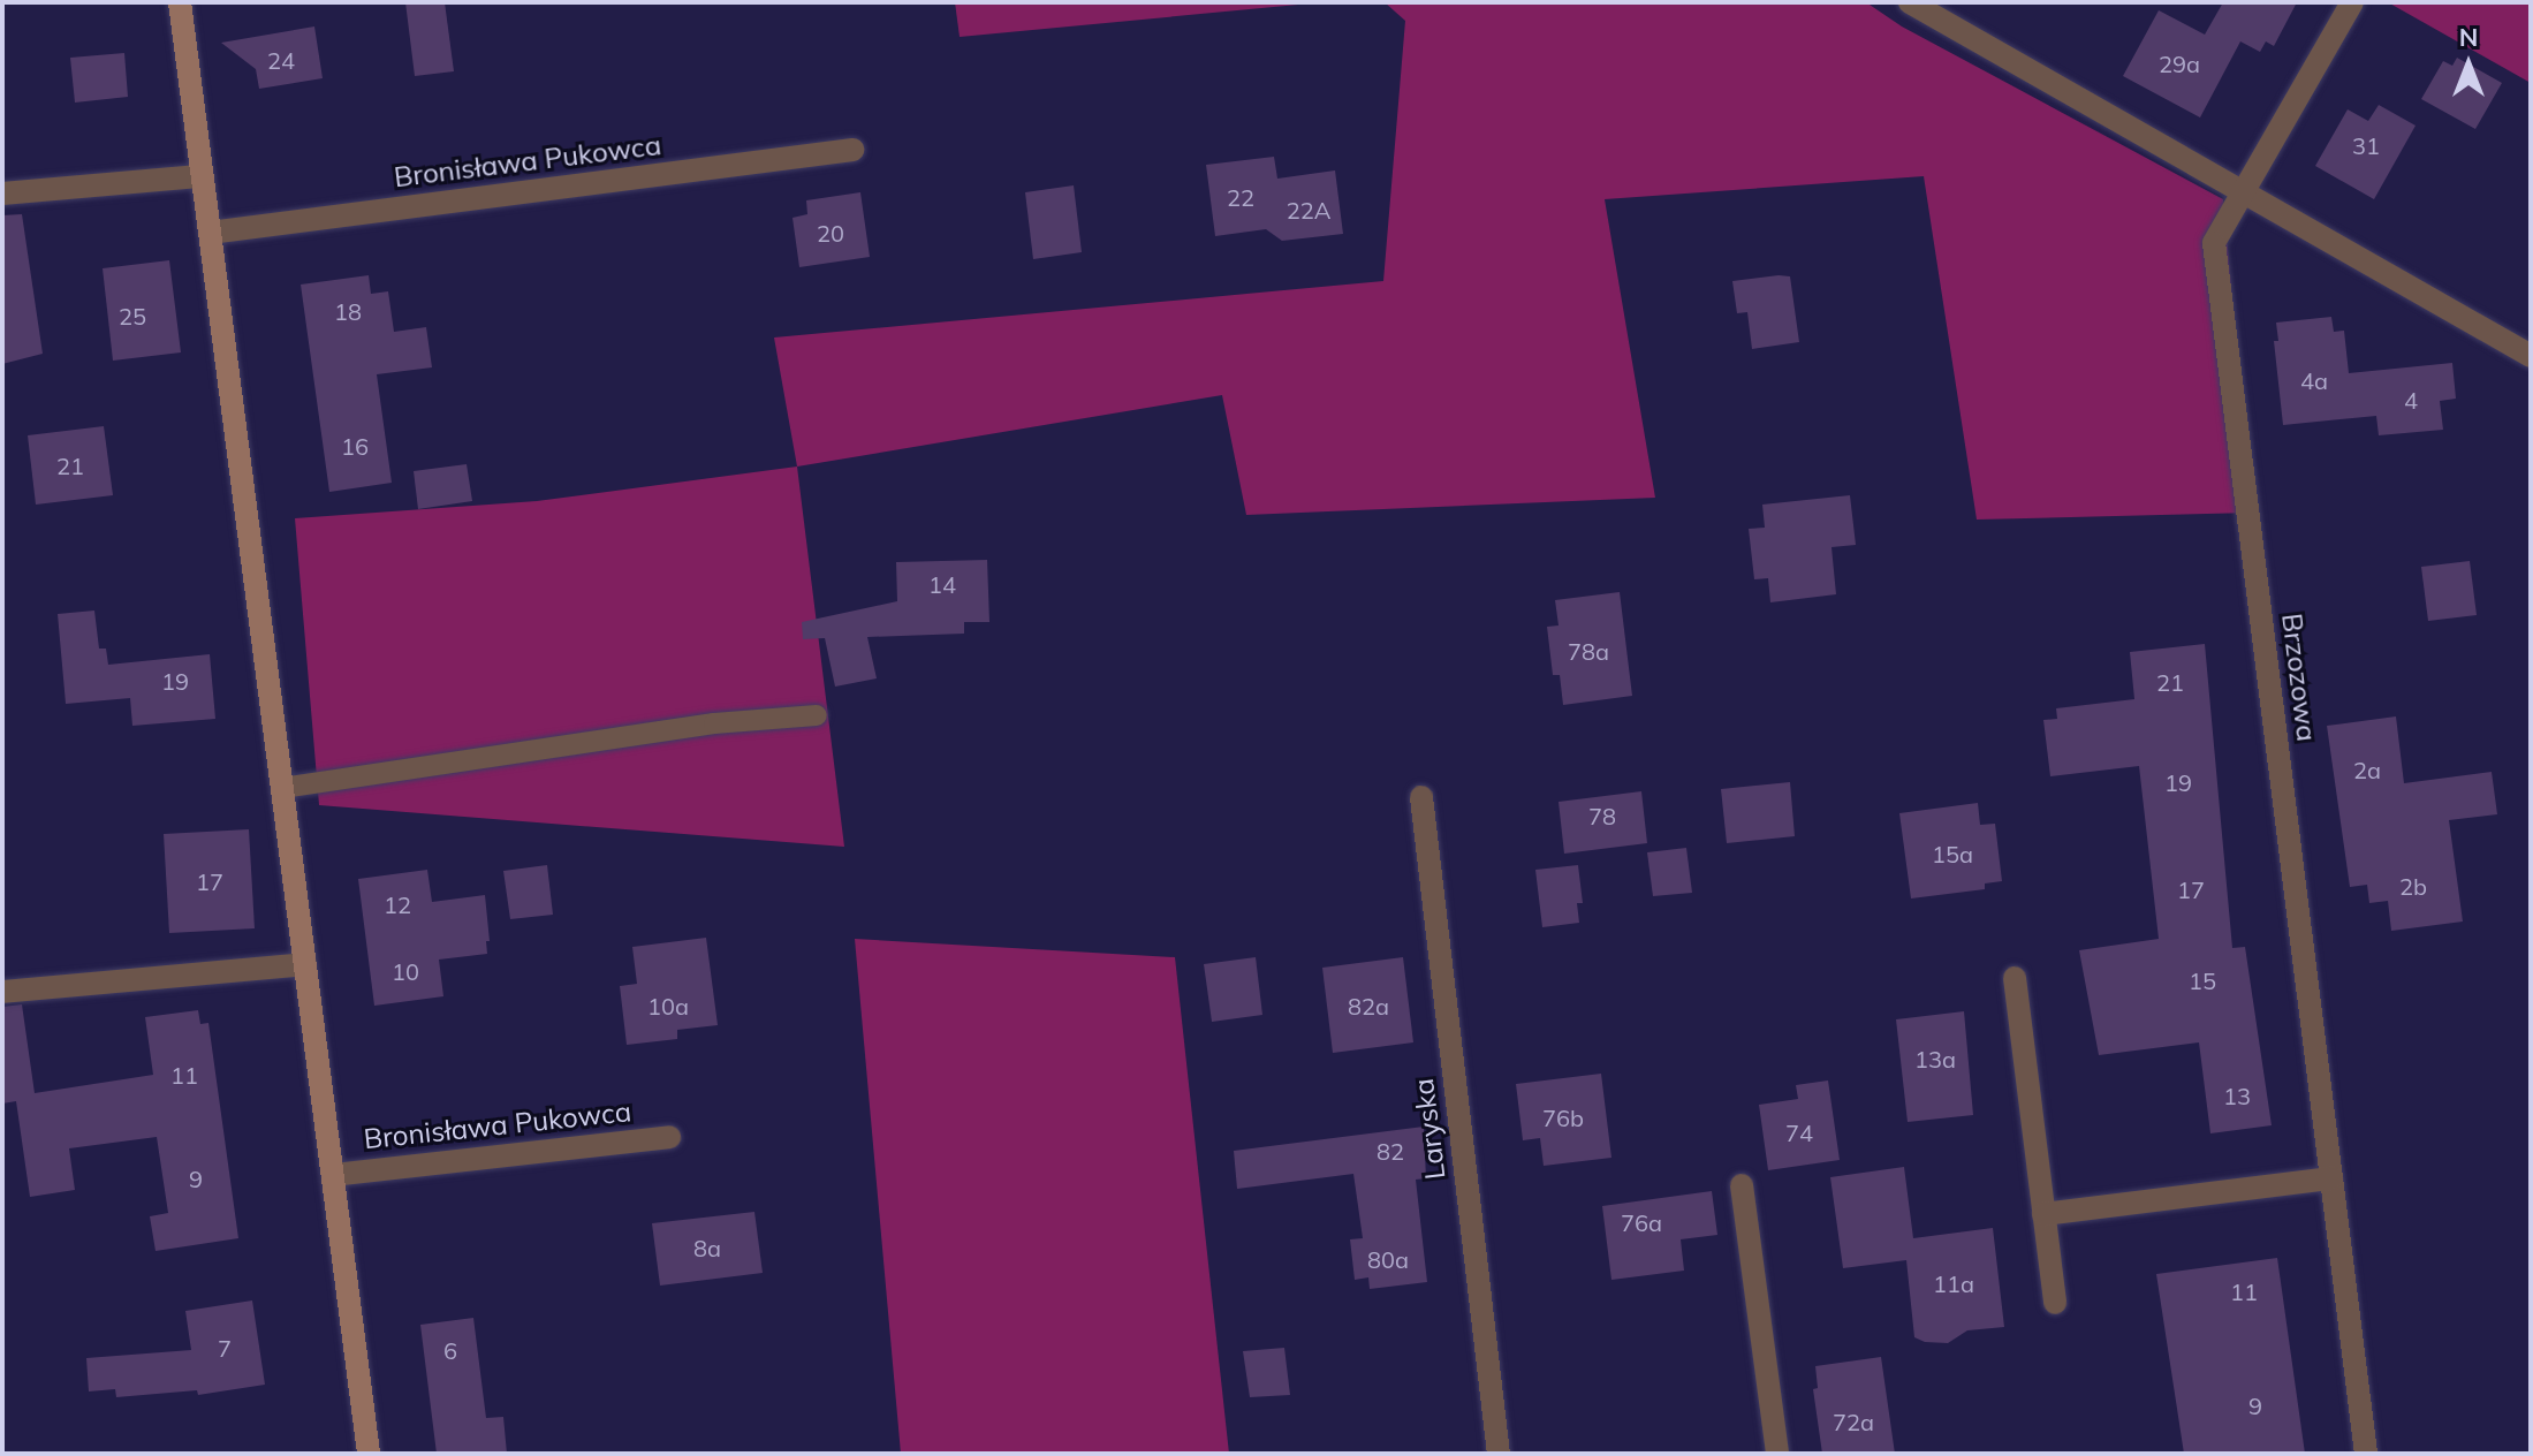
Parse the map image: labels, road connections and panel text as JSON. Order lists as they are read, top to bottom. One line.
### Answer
{"streets":{"street":["Bronisława Pukowca","Brzozowa","Laryska"]},"house_numbers":["24","29a","31","22","22A","20","18","25","4a","4","16","21","14","78a","19","21","2a","19","78","15a","17","2b","17","12","10","15","10a","82a","13a","11","13","76b","74","82","9","76a","8a","80a","11a","11","7","6","9","72a"],"north":"top"}
